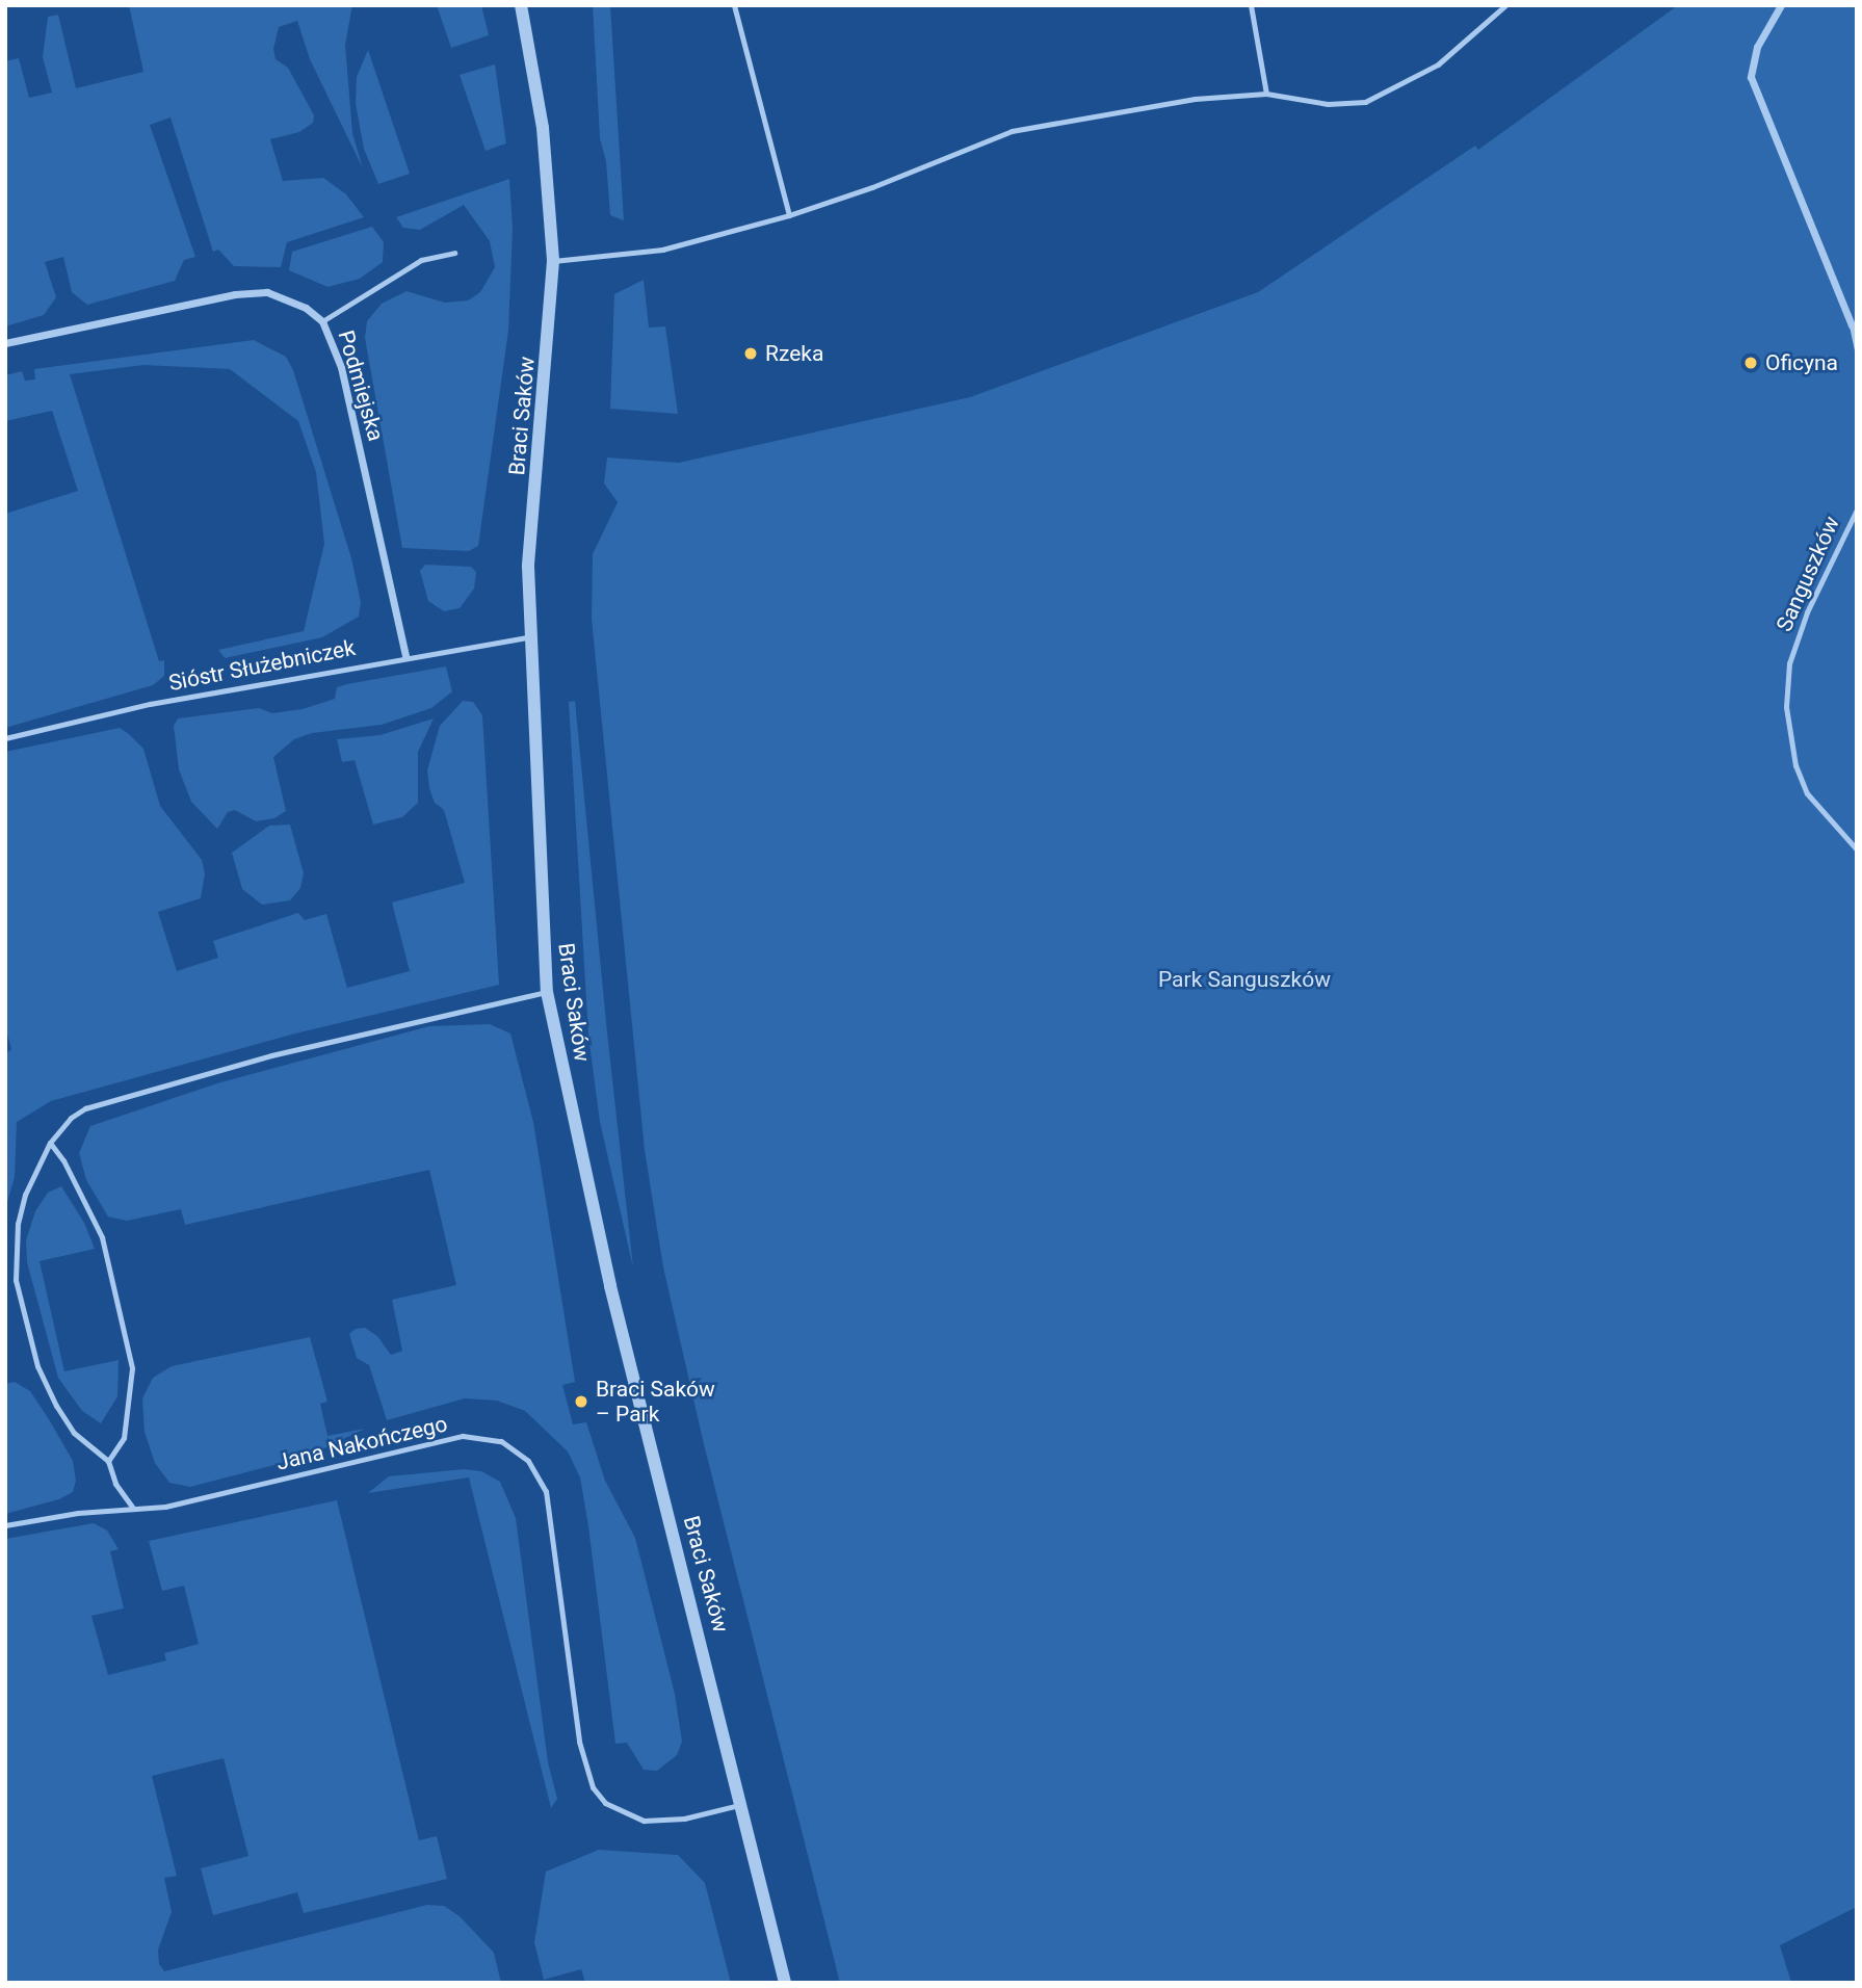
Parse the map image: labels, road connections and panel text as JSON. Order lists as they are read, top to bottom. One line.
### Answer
{"streets":{"street":["Podmiejska","Braci Saków"],"lane":["Sanguszków","Sióstr Służebniczek","Jana Nakończego"]},"crossings":[["Podmiejska","Sióstr Służebniczek"],["Braci Saków","Sióstr Służebniczek"],["Braci Saków","Jana Nakończego"]],"parks":["Park Sanguszków"],"places":["Rzeka","Oficyna","Braci Saków – Park"]}
